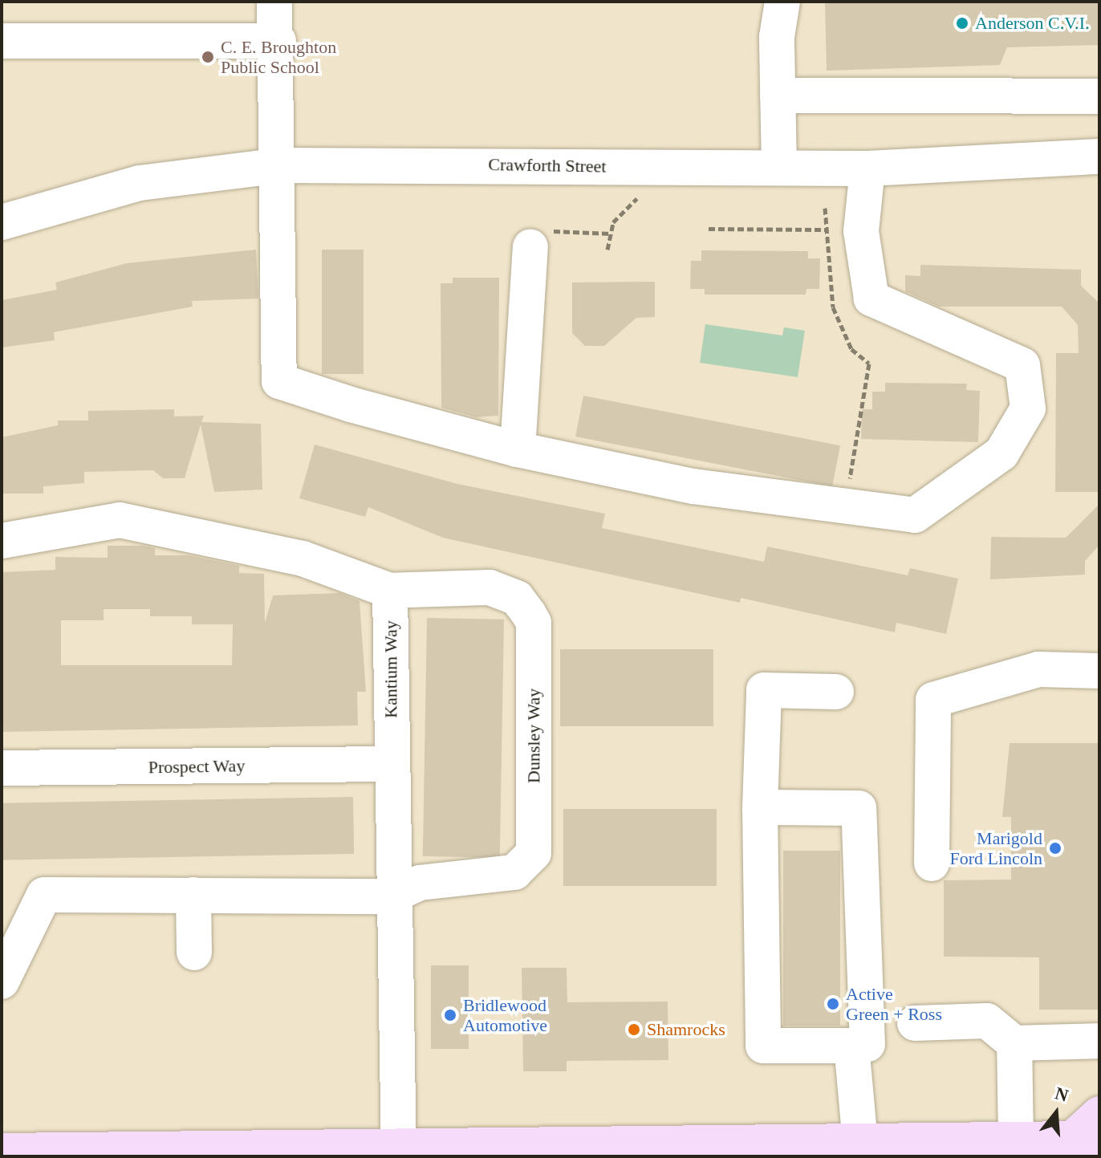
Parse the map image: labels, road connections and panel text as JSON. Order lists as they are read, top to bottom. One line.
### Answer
{"streets":{"street":["Crawforth Street","Kantium Way","Dunsley Way","Prospect Way"]},"crossings":[["Kantium Way","Dunsley Way"],["Kantium Way","Prospect Way"]],"places":["Anderson C.V.I.","C. E. Broughton Public School","Marigold Ford Lincoln","Active Green + Ross","Bridlewood Automotive","Shamrocks"],"north":"top"}
